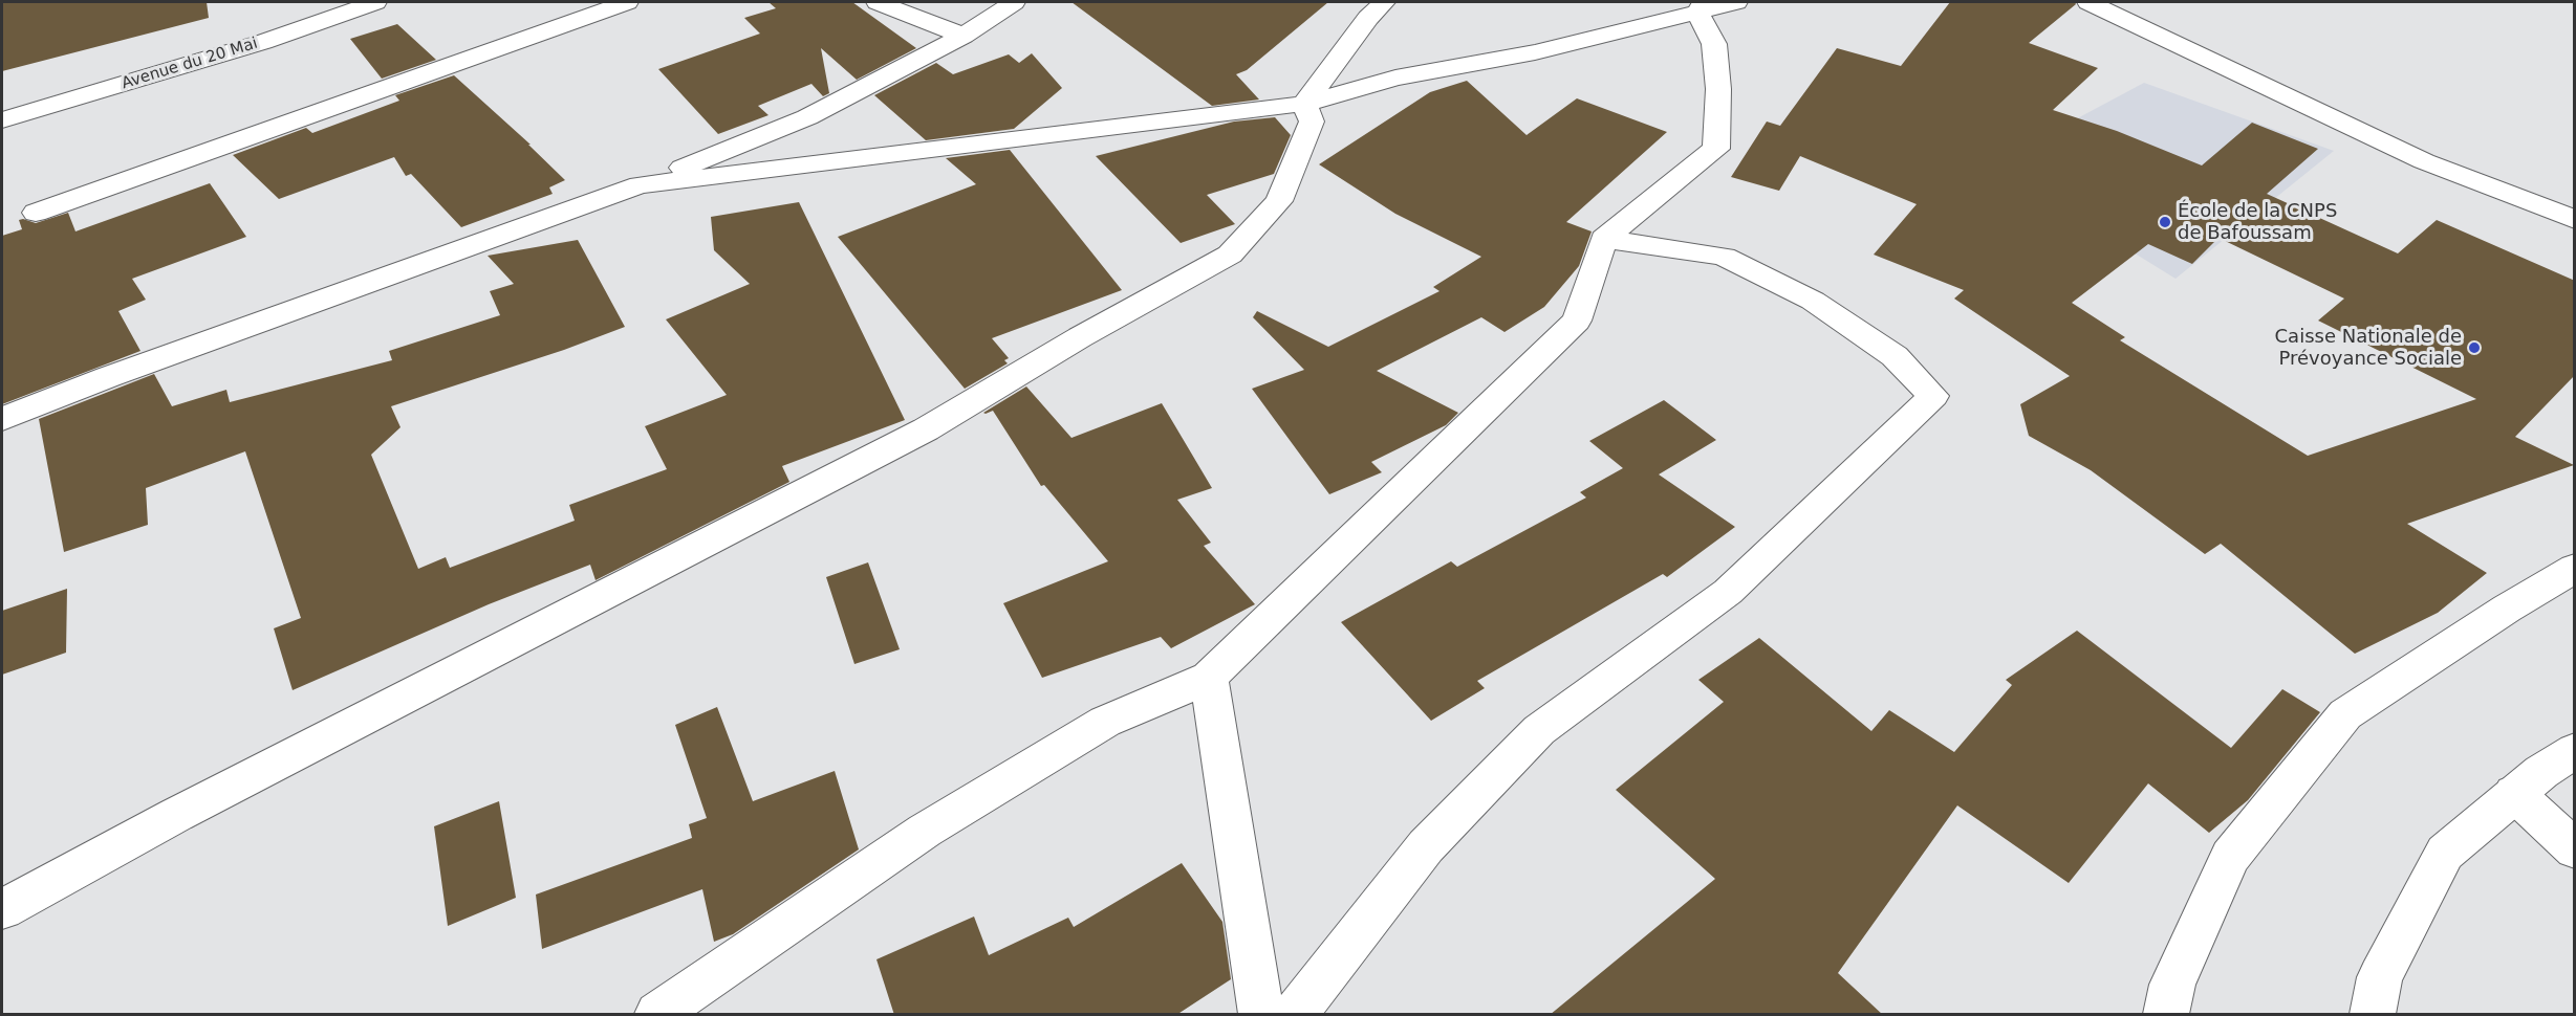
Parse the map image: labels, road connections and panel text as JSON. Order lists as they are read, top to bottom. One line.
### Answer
{"streets":{"street":["Avenue du 20 Mai"]},"places":["École de la CNPS de Bafoussam","Caisse Nationale de Prévoyance Sociale"]}
